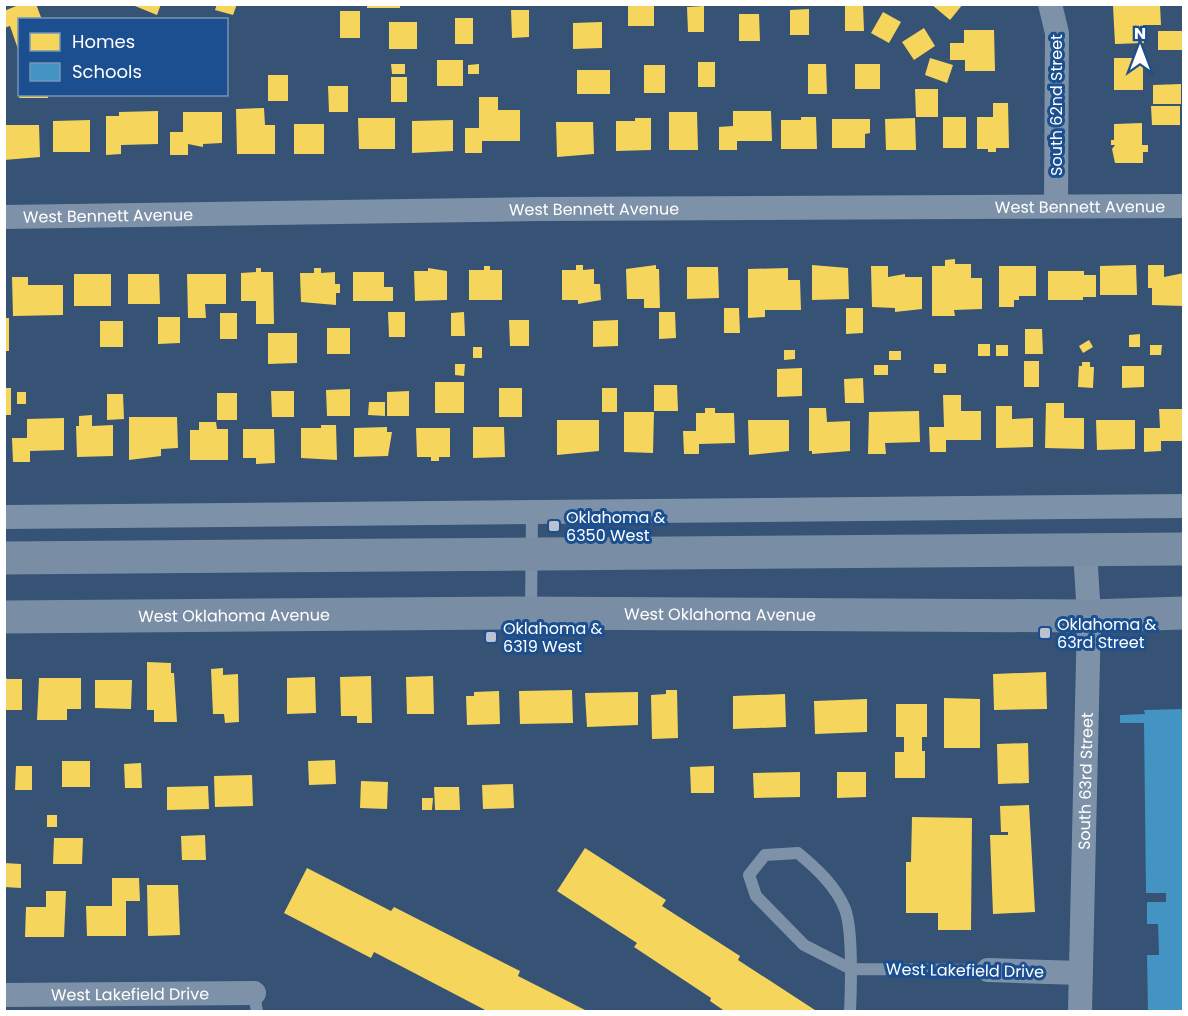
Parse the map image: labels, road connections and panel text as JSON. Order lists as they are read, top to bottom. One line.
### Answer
{"streets":{"main road":["West Oklahoma Avenue"],"street":["South 62nd Street","West Bennett Avenue","South 63rd Street","West Lakefield Drive"]},"crossings":[["South 62nd Street","West Bennett Avenue"],["West Oklahoma Avenue","South 63rd Street"],["South 63rd Street","West Lakefield Drive"]],"places":{"transit":["Oklahoma & 6350 West","Oklahoma & 63rd Street","Oklahoma & 6319 West"]},"legend":["Homes","Schools"],"north":"top"}
